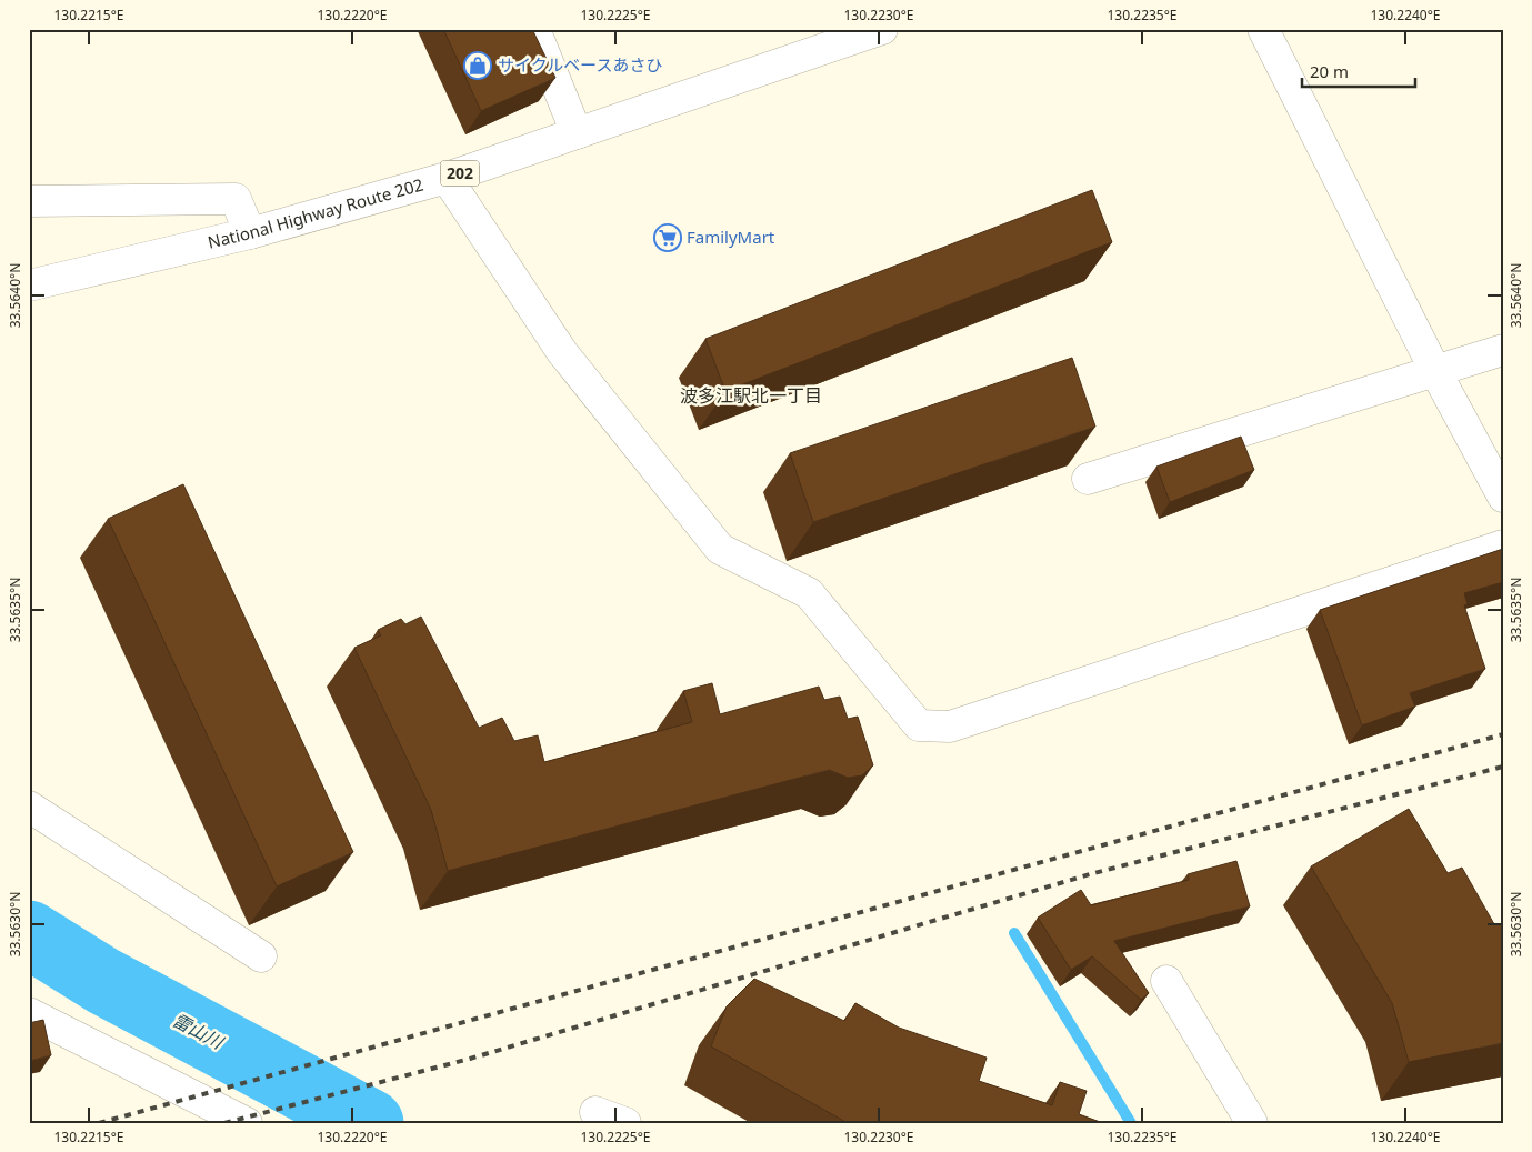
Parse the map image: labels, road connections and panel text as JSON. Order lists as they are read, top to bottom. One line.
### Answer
{"streets":{"main road":["202","National Highway Route 202"]},"districts":["波多江駅北一丁目"],"water":["雷山川"],"places":{"shop":["サイクルベースあさひ"],"supermarket":["FamilyMart"]},"scale_bar":"20 m","coordinates":["130.2215°E","130.2220°E","130.2225°E","130.2230°E","130.2235°E","130.2240°E","33.5640°N","33.5635°N","33.5630°N"]}
